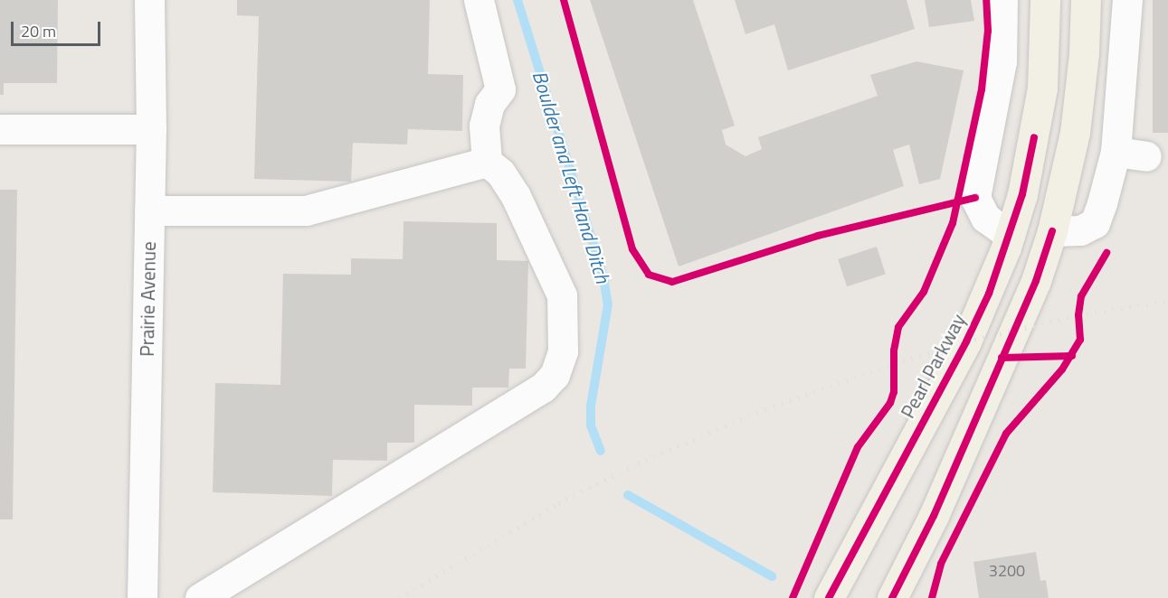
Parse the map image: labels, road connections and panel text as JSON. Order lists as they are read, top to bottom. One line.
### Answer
{"streets":{"main road":["Pearl Parkway"],"street":["Prairie Avenue"]},"water":["Boulder and Left Hand Ditch"],"house_numbers":["3200"],"scale_bar":"20 m"}
